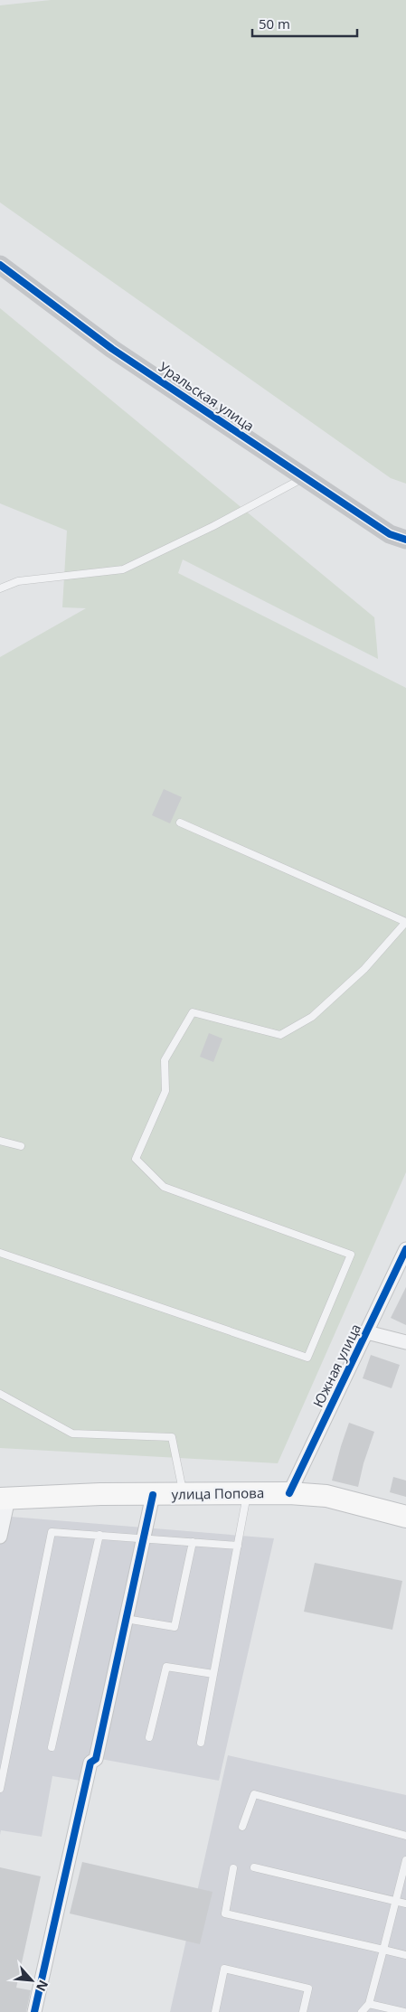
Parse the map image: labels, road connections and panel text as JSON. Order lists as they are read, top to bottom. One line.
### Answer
{"streets":{"main road":["улица Попова"],"street":["Уральская улица","Южная улица"]},"crossings":[["Южная улица","улица Попова"]],"scale_bar":"50 m","north":"bottom right"}
